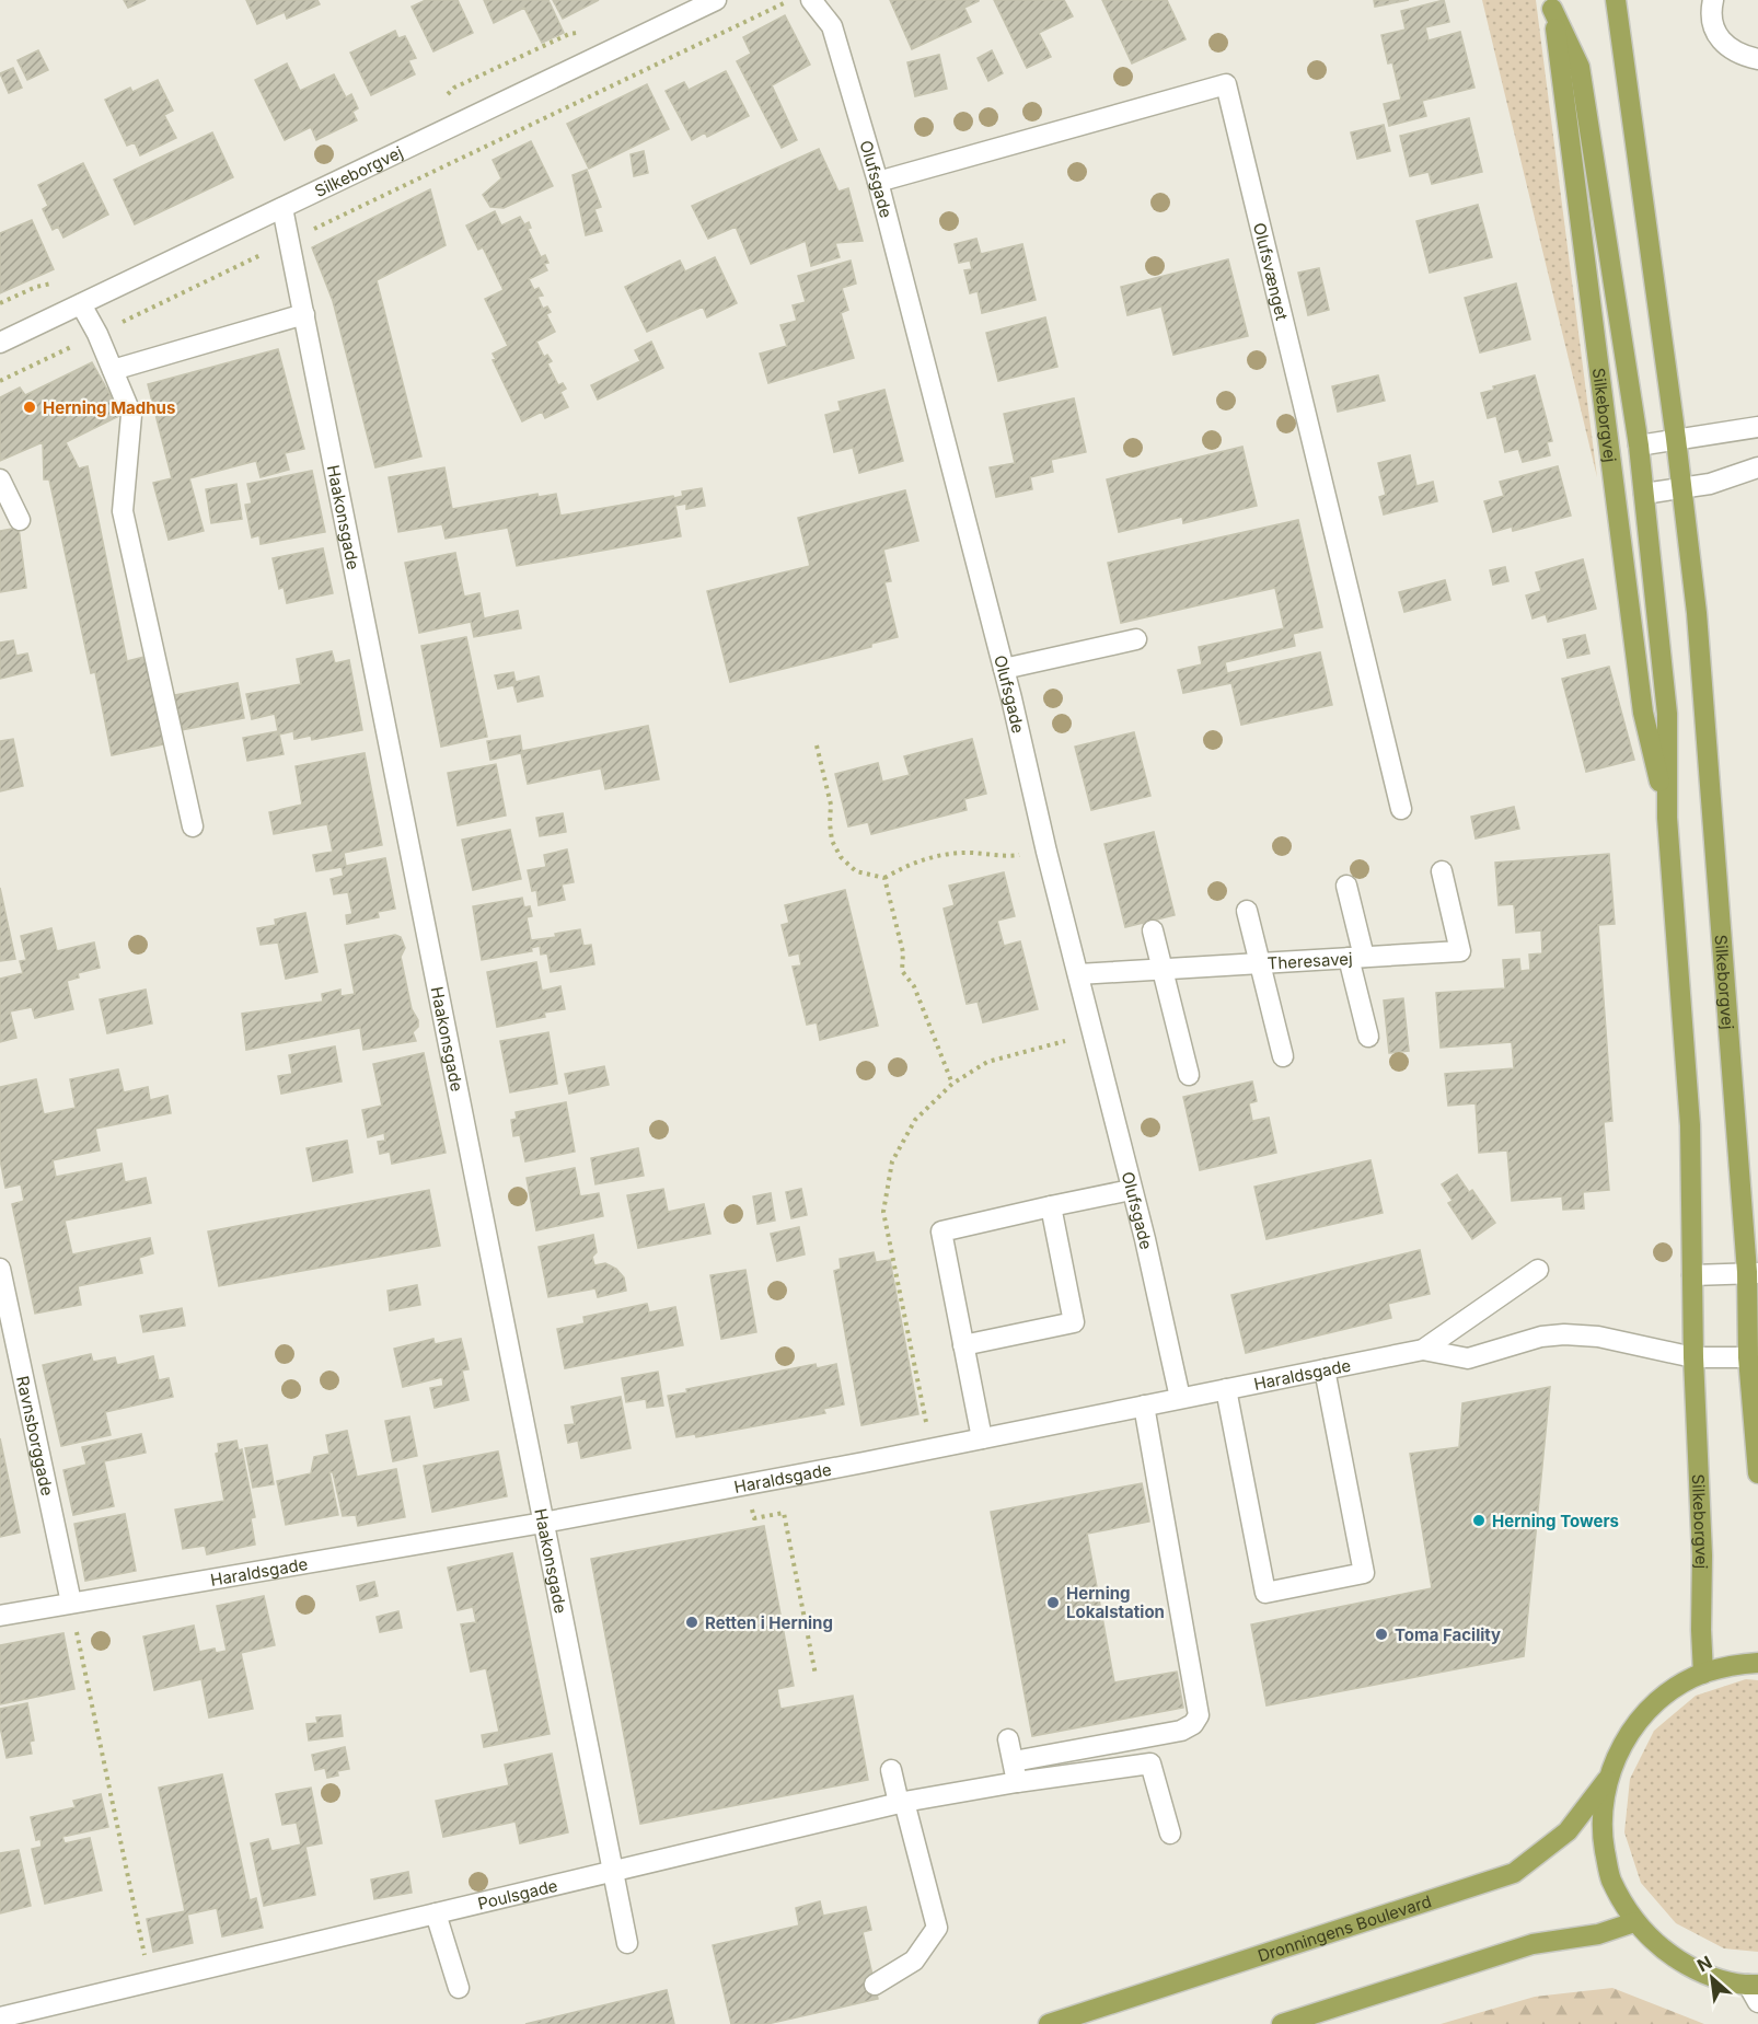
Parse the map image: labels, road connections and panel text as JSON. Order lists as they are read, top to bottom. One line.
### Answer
{"streets":{"main road":["Silkeborgvej","Dronningens Boulevard"],"street":["Olufsgade","Olufsvænget","Haakonsgade","Theresavej","Haraldsgade","Ravnsborggade","Poulsgade"]},"crossings":[["Silkeborgvej","Haakonsgade"],["Olufsgade","Olufsvænget"],["Olufsgade","Theresavej"],["Olufsgade","Haraldsgade"],["Haakonsgade","Haraldsgade"],["Haakonsgade","Poulsgade"],["Haraldsgade","Ravnsborggade"]],"places":["Herning Madhus","Herning Towers","Herning Lokalstation","Retten i Herning","Toma Facility"],"north":"top left"}
